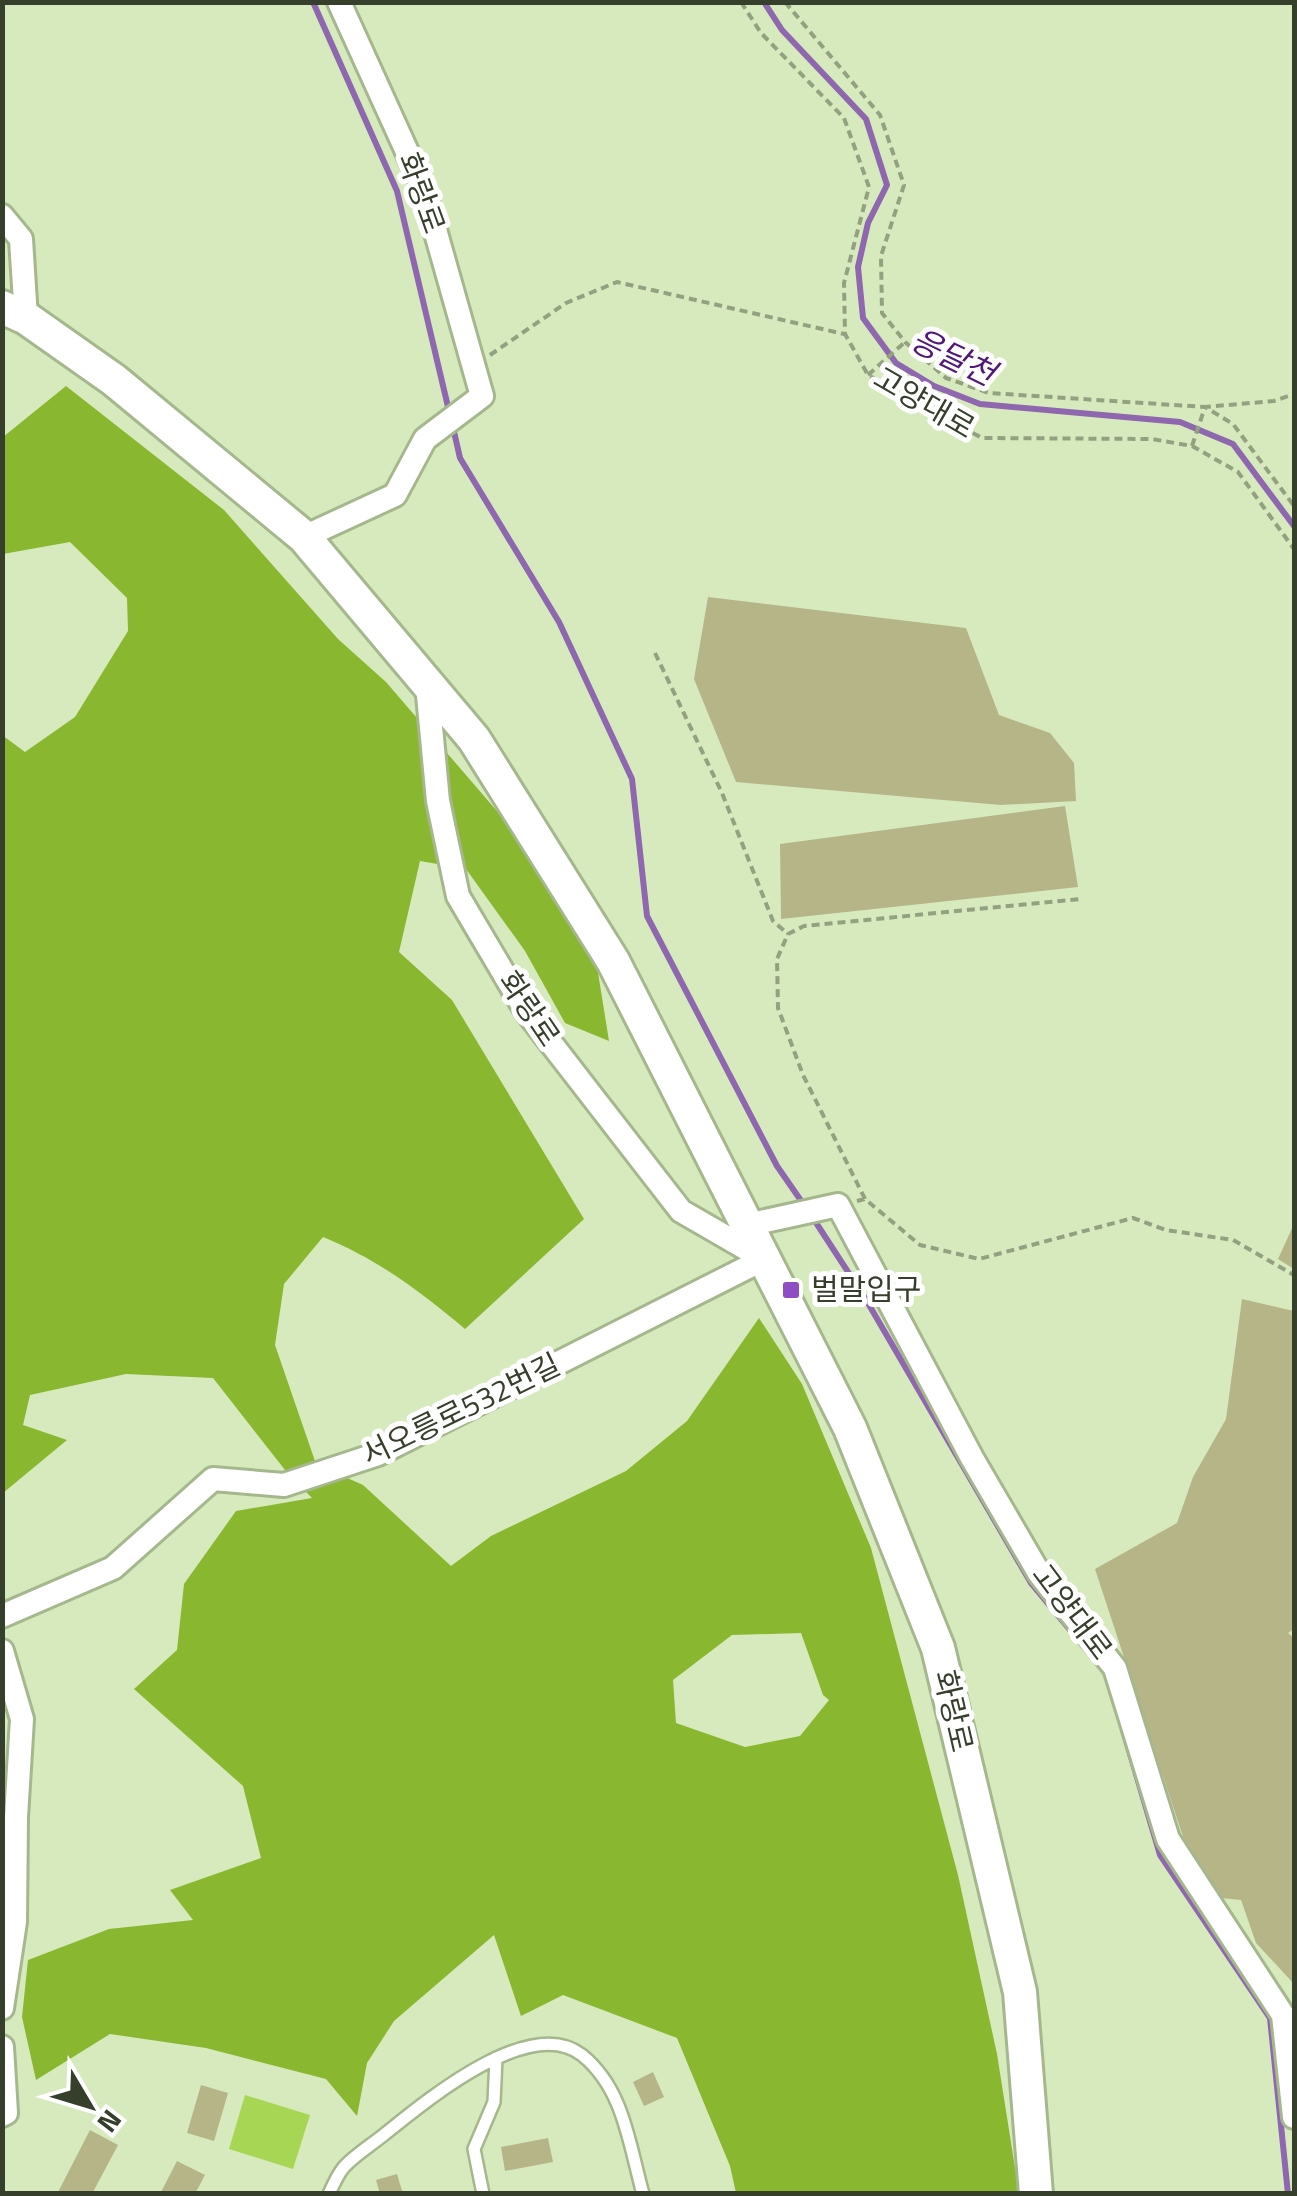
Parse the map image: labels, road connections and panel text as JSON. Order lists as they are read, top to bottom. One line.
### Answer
{"streets":{"main road":["화랑로"],"street":["고양대로","서오릉로532번길"]},"crossings":[["화랑로","서오릉로532번길"]],"water":["응달천"],"places":{"transit":["벌말입구"]},"north":"bottom right"}
